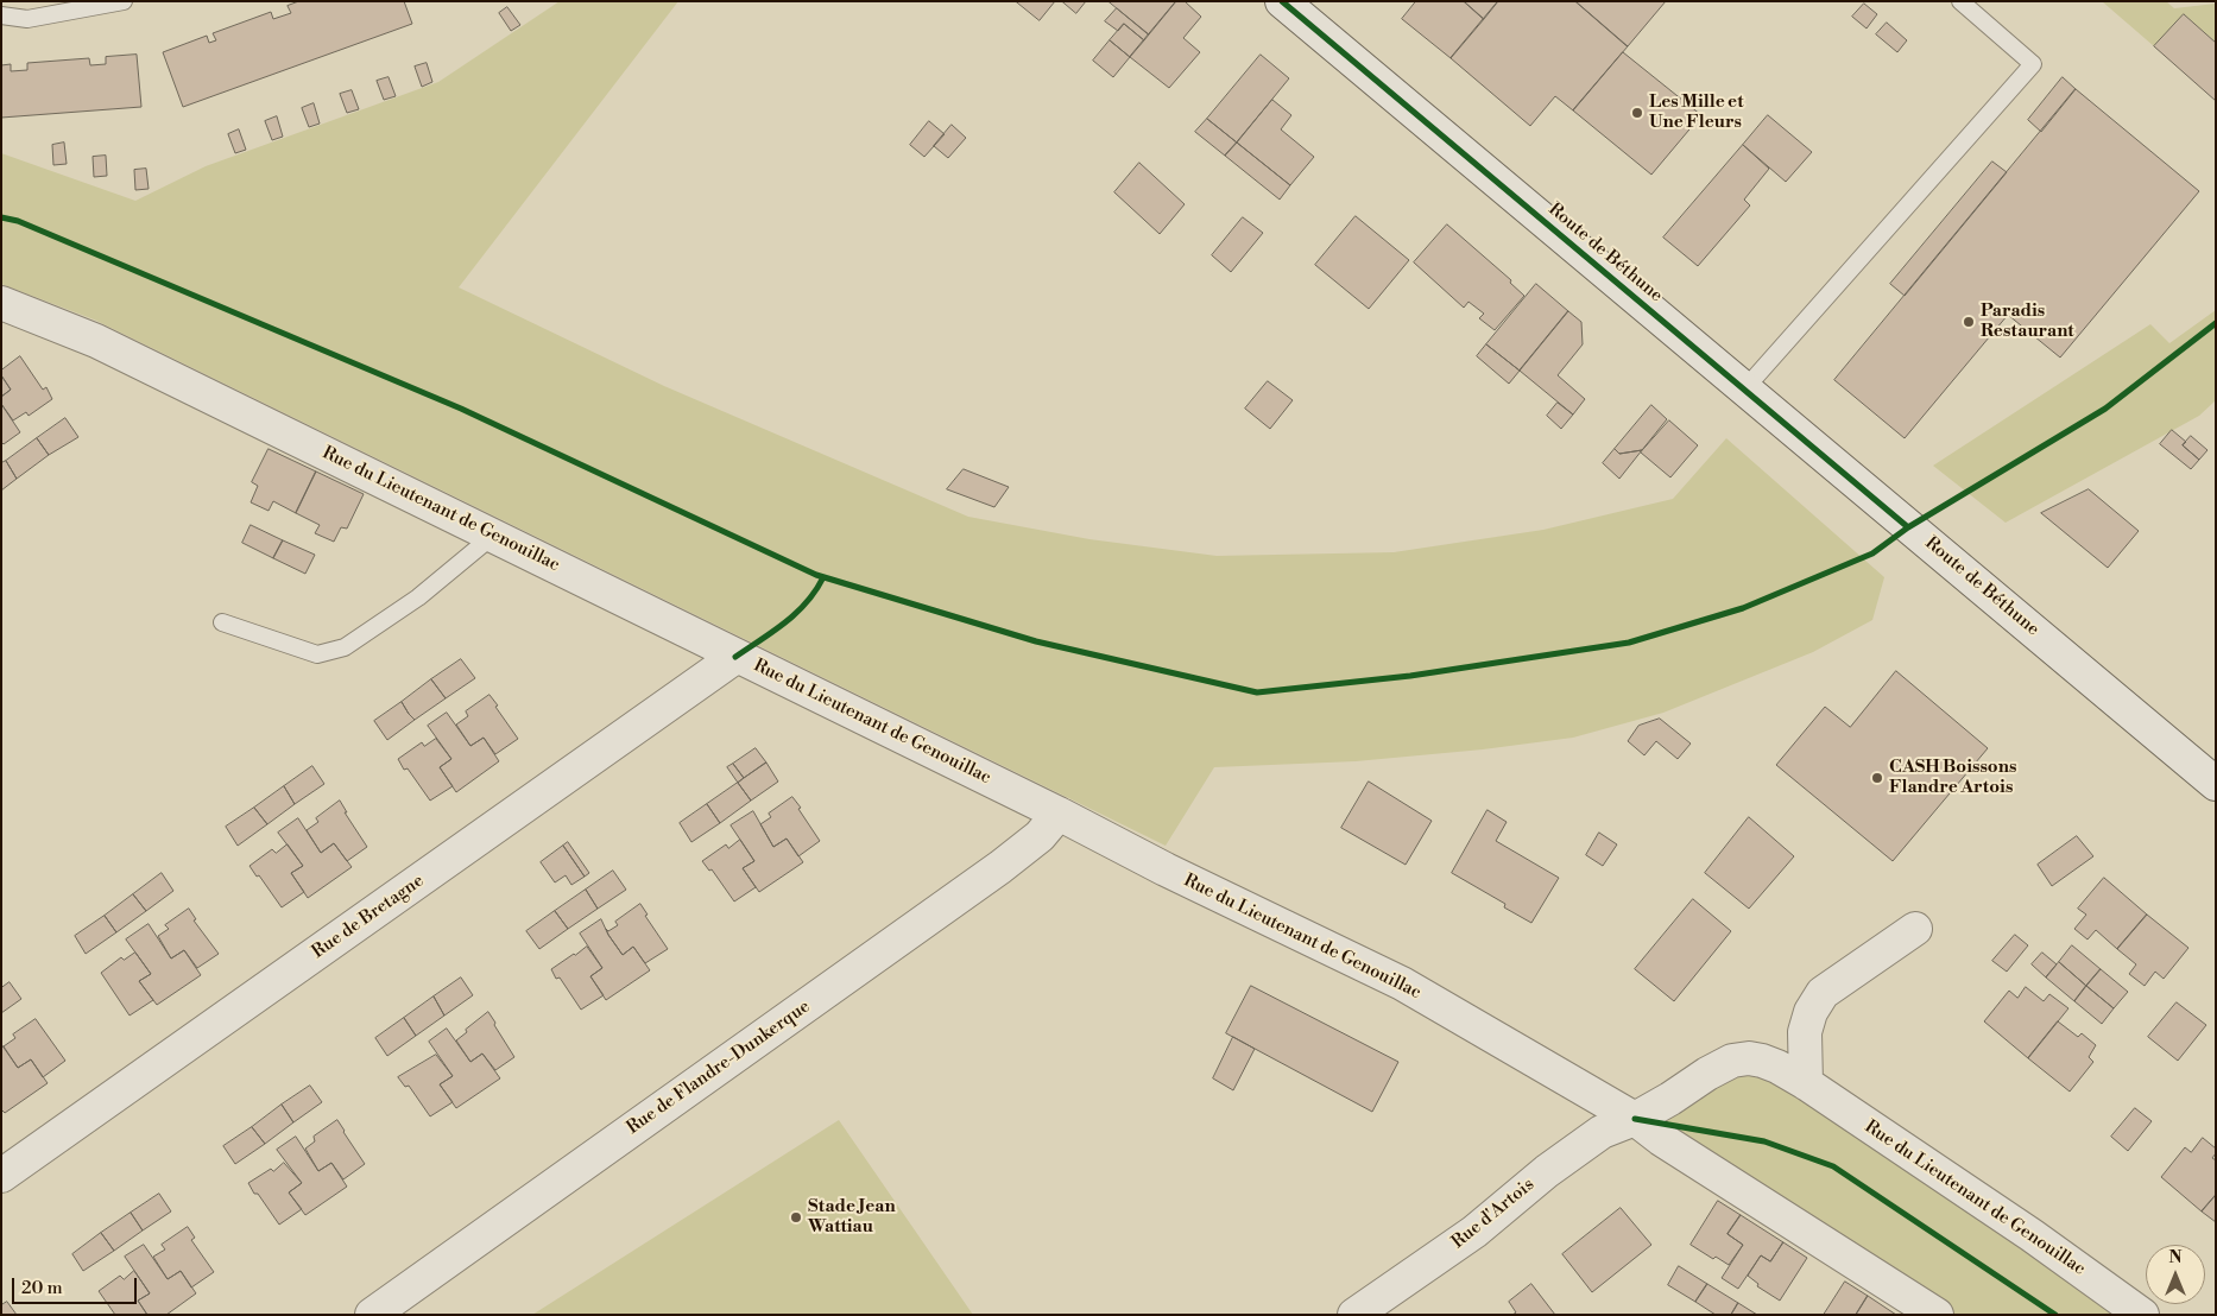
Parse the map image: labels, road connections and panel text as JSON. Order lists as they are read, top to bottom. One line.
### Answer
{"streets":{"street":["Route de Béthune","Rue du Lieutenant de Genouillac","Rue de Bretagne","Rue de Flandre-Dunkerque","Rue d'Artois"]},"crossings":[["Rue du Lieutenant de Genouillac","Rue de Bretagne"],["Rue du Lieutenant de Genouillac","Rue de Flandre-Dunkerque"],["Rue du Lieutenant de Genouillac","Rue d'Artois"]],"places":["Les Mille et Une Fleurs","Paradis Restaurant","CASH Boissons Flandre Artois","Stade Jean Wattiau"],"scale_bar":"20 m","north":"top"}
